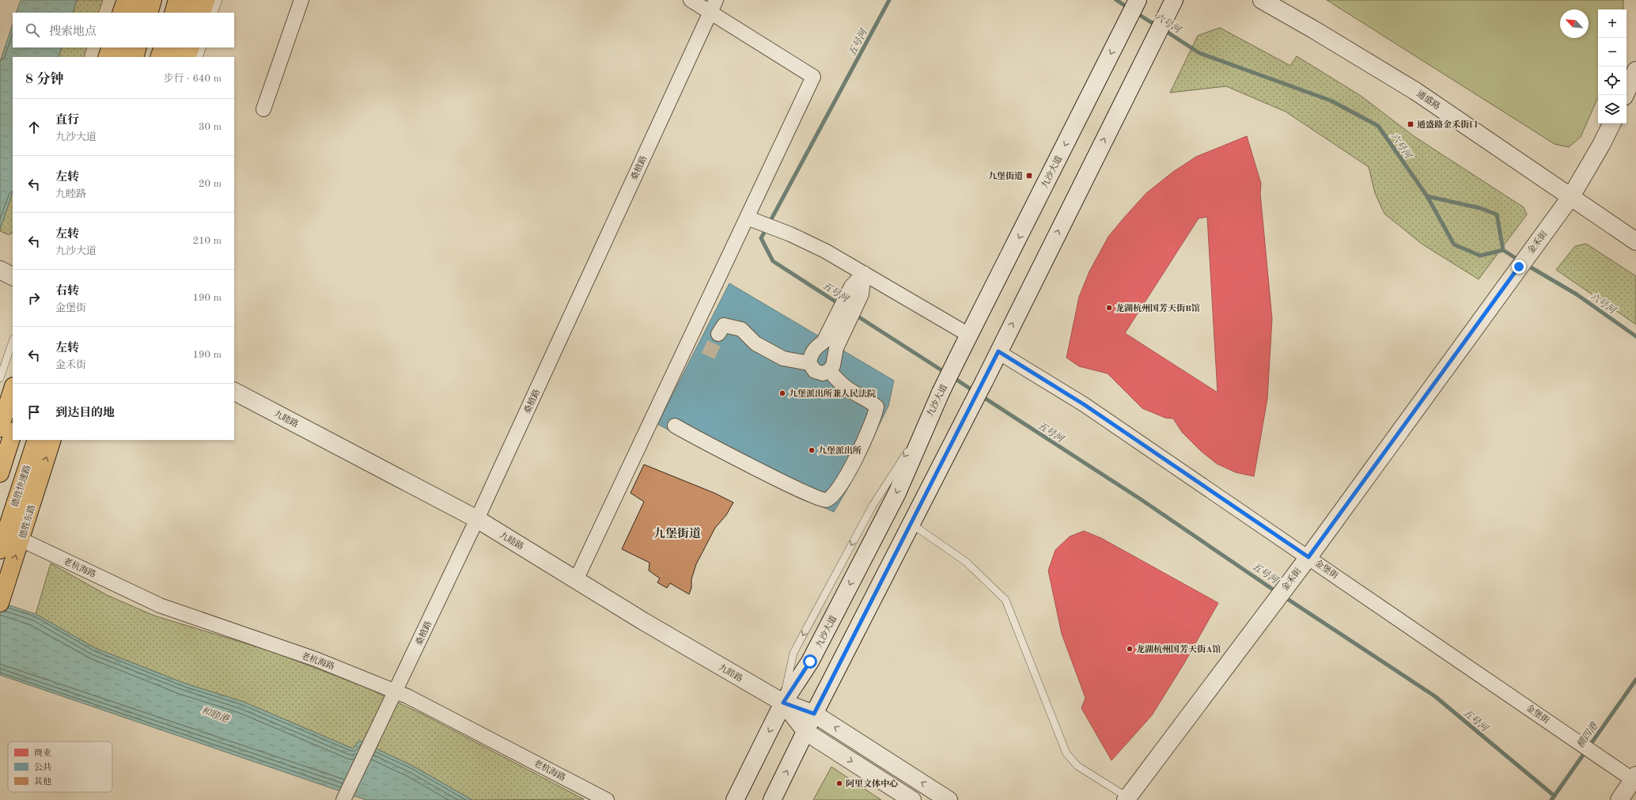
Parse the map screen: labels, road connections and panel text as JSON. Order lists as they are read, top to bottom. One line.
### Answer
{"streets":{"main road":["德胜快速路","德胜东路"],"street":["通盛路","桑植路","九沙大道","金禾街","九睦路","老杭海路","金堡街"]},"crossings":[["通盛路","金禾街"],["桑植路","九睦路"],["桑植路","老杭海路"],["九沙大道","九睦路"],["金禾街","金堡街"],["德胜东路","老杭海路"]],"districts":["九堡街道"],"water":["六号河","五号河","和睦港","横四港"],"places":{"transit":["通盛路金禾街口","九堡街道"],"other":["龙湖杭州国芳天街B馆","九堡派出所兼人民法院","九堡派出所","龙湖杭州国芳天街A馆","阿里文体中心"]},"legend":["商业","公共","其他"],"north":"top left","page":{"map_buttons":["+","−"],"search":"搜索地点","heading":["8 分钟","步行 · 640 m"],"list":[["直行","九沙大道","30 m"],["左转","九睦路","20 m"],["左转","九沙大道","210 m"],["右转","金堡街","190 m"],["左转","金禾街","190 m"],"到达目的地"]}}
